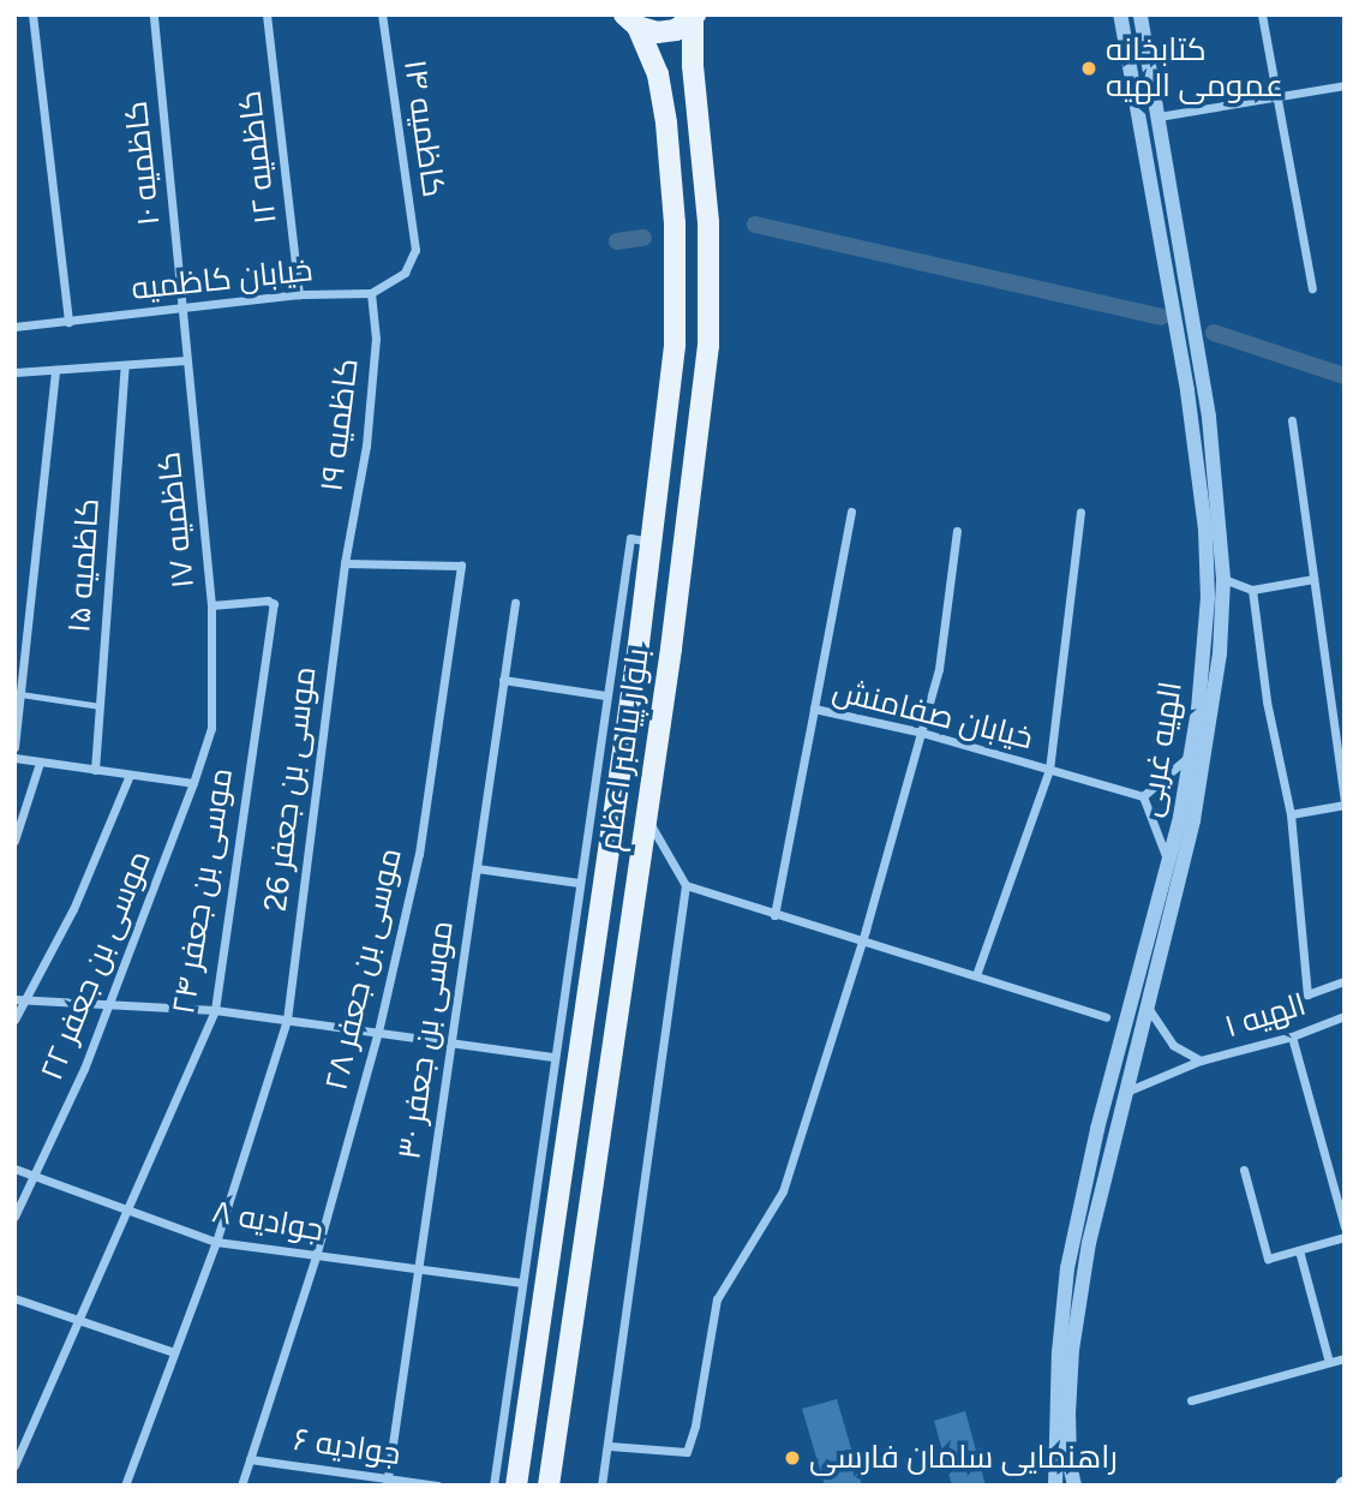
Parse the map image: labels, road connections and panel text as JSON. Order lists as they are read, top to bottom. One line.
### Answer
{"streets":{"main road":["بلوار پیامبر اعظم"],"street":["کاظمیه ۱۴","کاظمیه ۱۲","کاظمیه ۱۰","خیابان کاظمیه","کاظمیه ۱۹","کاظمیه ۱۷","کاظمیه ۱۵","خیابان صفامنش","الهیه غربی","موسی بن جعفر 26","موسی بن جعفر ۲۴","موسی بن جعفر ۲۲","موسی بن جعفر ۲۸","الهیه ۱","موسی بن جعفر ۳۰","جوادیه ۸","جوادیه ۶"]},"crossings":[["کاظمیه ۱۴","خیابان کاظمیه"],["کاظمیه ۱۴","کاظمیه ۱۹"],["کاظمیه ۱۲","خیابان کاظمیه"],["کاظمیه ۱۰","خیابان کاظمیه"],["کاظمیه ۱۰","کاظمیه ۱۷"],["خیابان کاظمیه","کاظمیه ۱۹"],["خیابان کاظمیه","کاظمیه ۱۷"],["کاظمیه ۱۹","موسی بن جعفر 26"],["کاظمیه ۱۹","موسی بن جعفر ۲۸"],["کاظمیه ۱۷","موسی بن جعفر ۲۴"],["کاظمیه ۱۷","موسی بن جعفر ۲۲"],["الهیه غربی","الهیه ۱"],["موسی بن جعفر 26","موسی بن جعفر ۲۸"],["موسی بن جعفر 26","جوادیه ۸"],["موسی بن جعفر ۲۴","جوادیه ۸"],["موسی بن جعفر ۲۲","جوادیه ۸"],["موسی بن جعفر ۲۸","جوادیه ۸"],["موسی بن جعفر ۲۸","جوادیه ۶"],["موسی بن جعفر ۳۰","جوادیه ۸"],["موسی بن جعفر ۳۰","جوادیه ۶"]],"places":["کتابخانه عمومی الهیه","راهنمایی سلمان فارسی"]}
